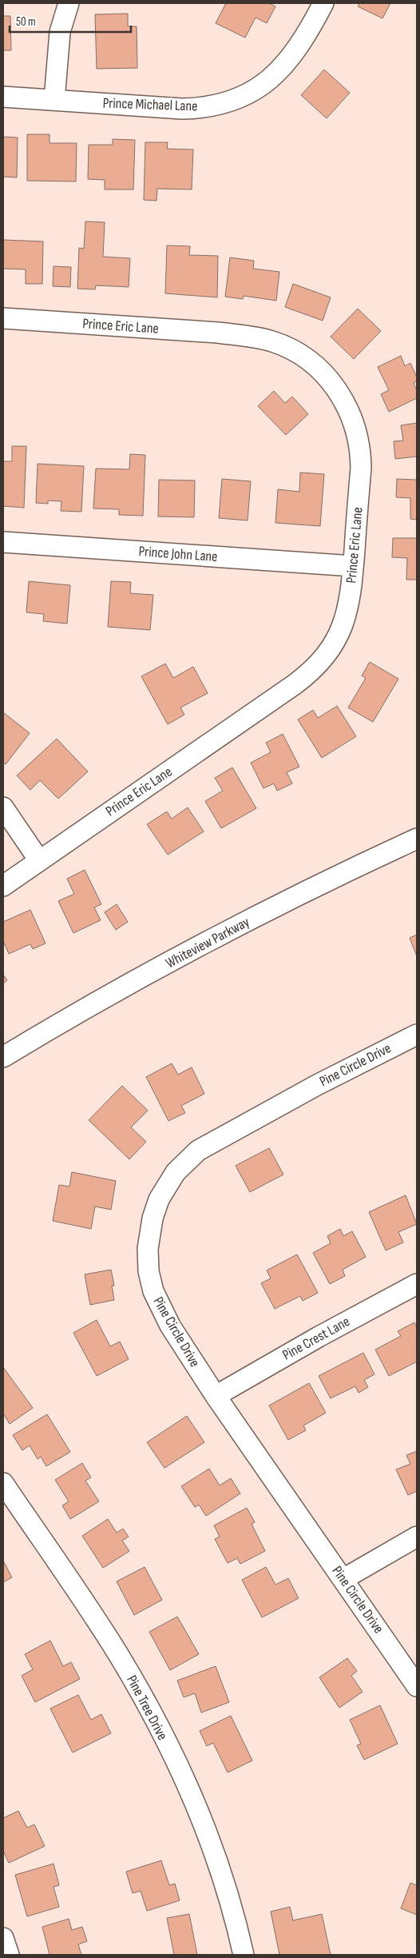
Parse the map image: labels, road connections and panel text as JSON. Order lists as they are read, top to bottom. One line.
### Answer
{"streets":{"street":["Prince Michael Lane","Prince Eric Lane","Prince John Lane","Whiteview Parkway","Pine Circle Drive","Pine Crest Lane","Pine Tree Drive"]},"crossings":[["Prince Eric Lane","Prince John Lane"],["Pine Circle Drive","Pine Crest Lane"]],"scale_bar":"50 m"}
